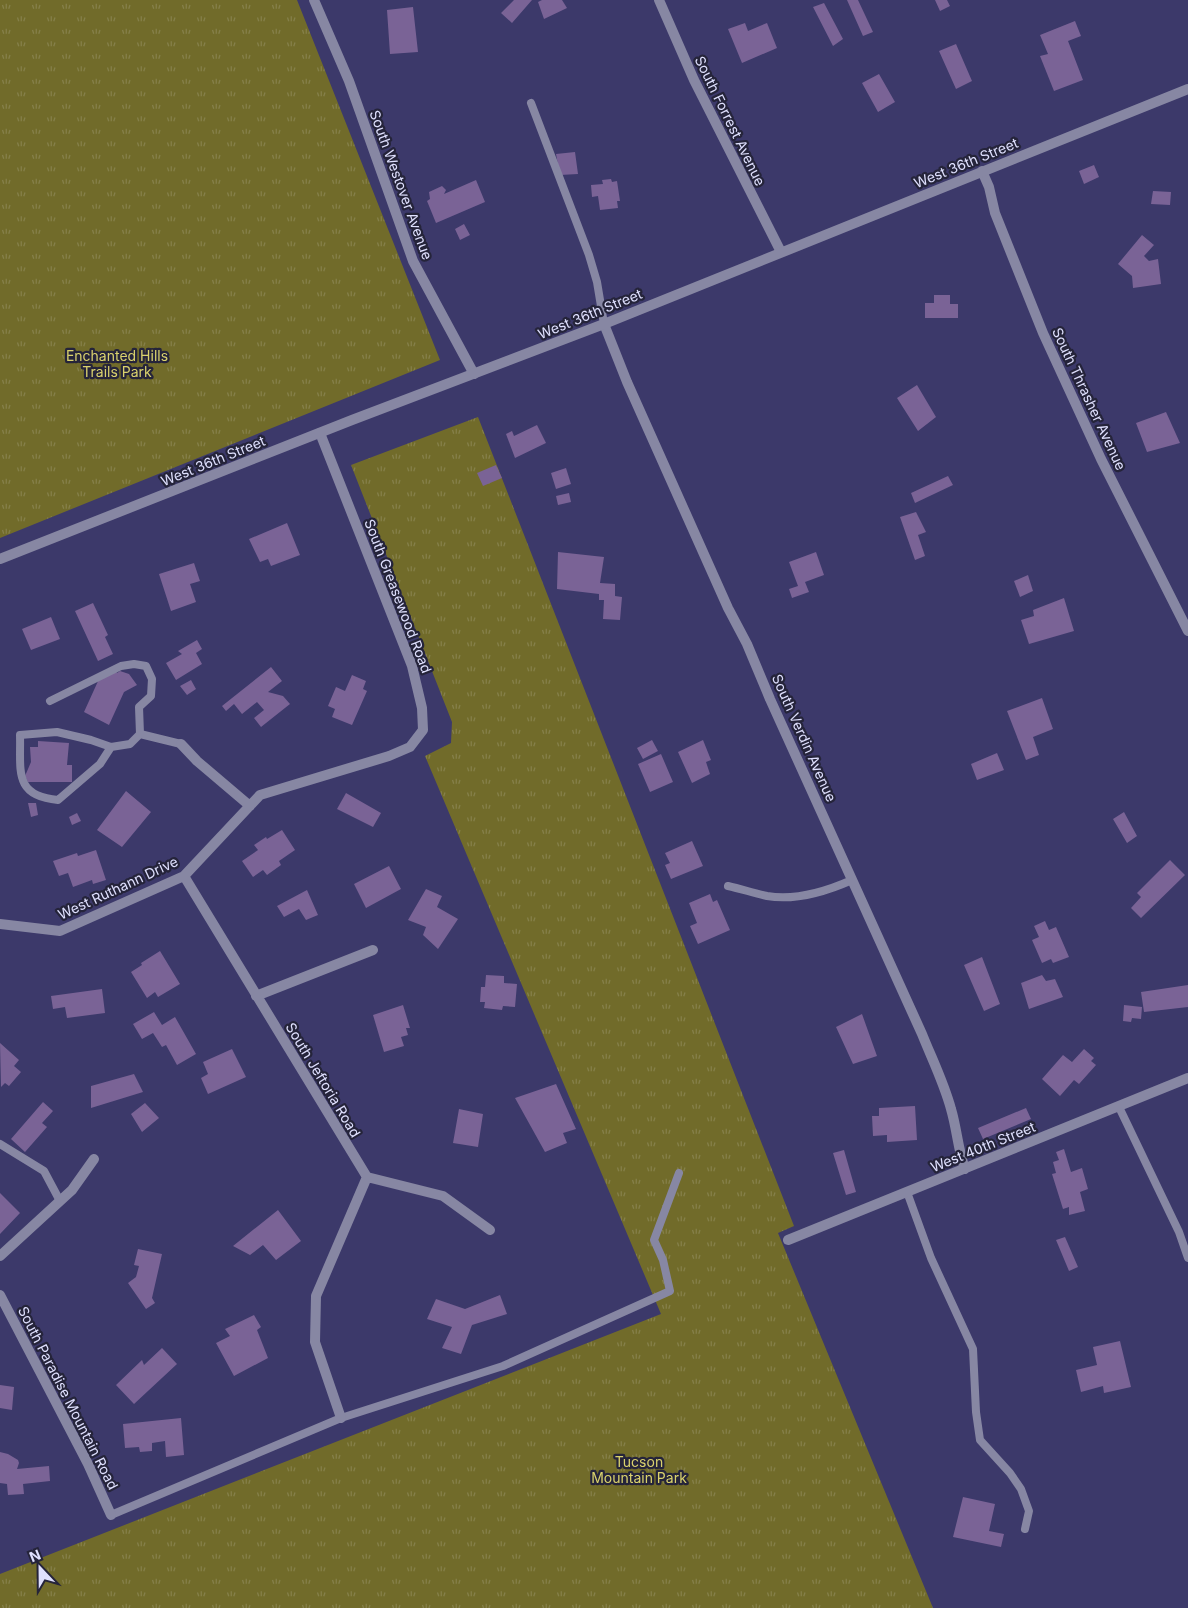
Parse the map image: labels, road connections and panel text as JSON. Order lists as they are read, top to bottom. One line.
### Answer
{"streets":{"street":["South Forrest Avenue","West 36th Street","South Westover Avenue","South Thrasher Avenue","South Greasewood Road","South Verdin Avenue","West Ruthann Drive","South Jeftoria Road","West 40th Street","South Paradise Mountain Road"]},"crossings":[["South Forrest Avenue","West 36th Street"],["West 36th Street","South Westover Avenue"],["West 36th Street","South Thrasher Avenue"],["West 36th Street","South Greasewood Road"],["West 36th Street","South Verdin Avenue"],["South Greasewood Road","West Ruthann Drive"],["South Verdin Avenue","West 40th Street"],["West Ruthann Drive","South Jeftoria Road"]],"parks":["Enchanted Hills Trails Park","Tucson Mountain Park"],"north":"top"}
